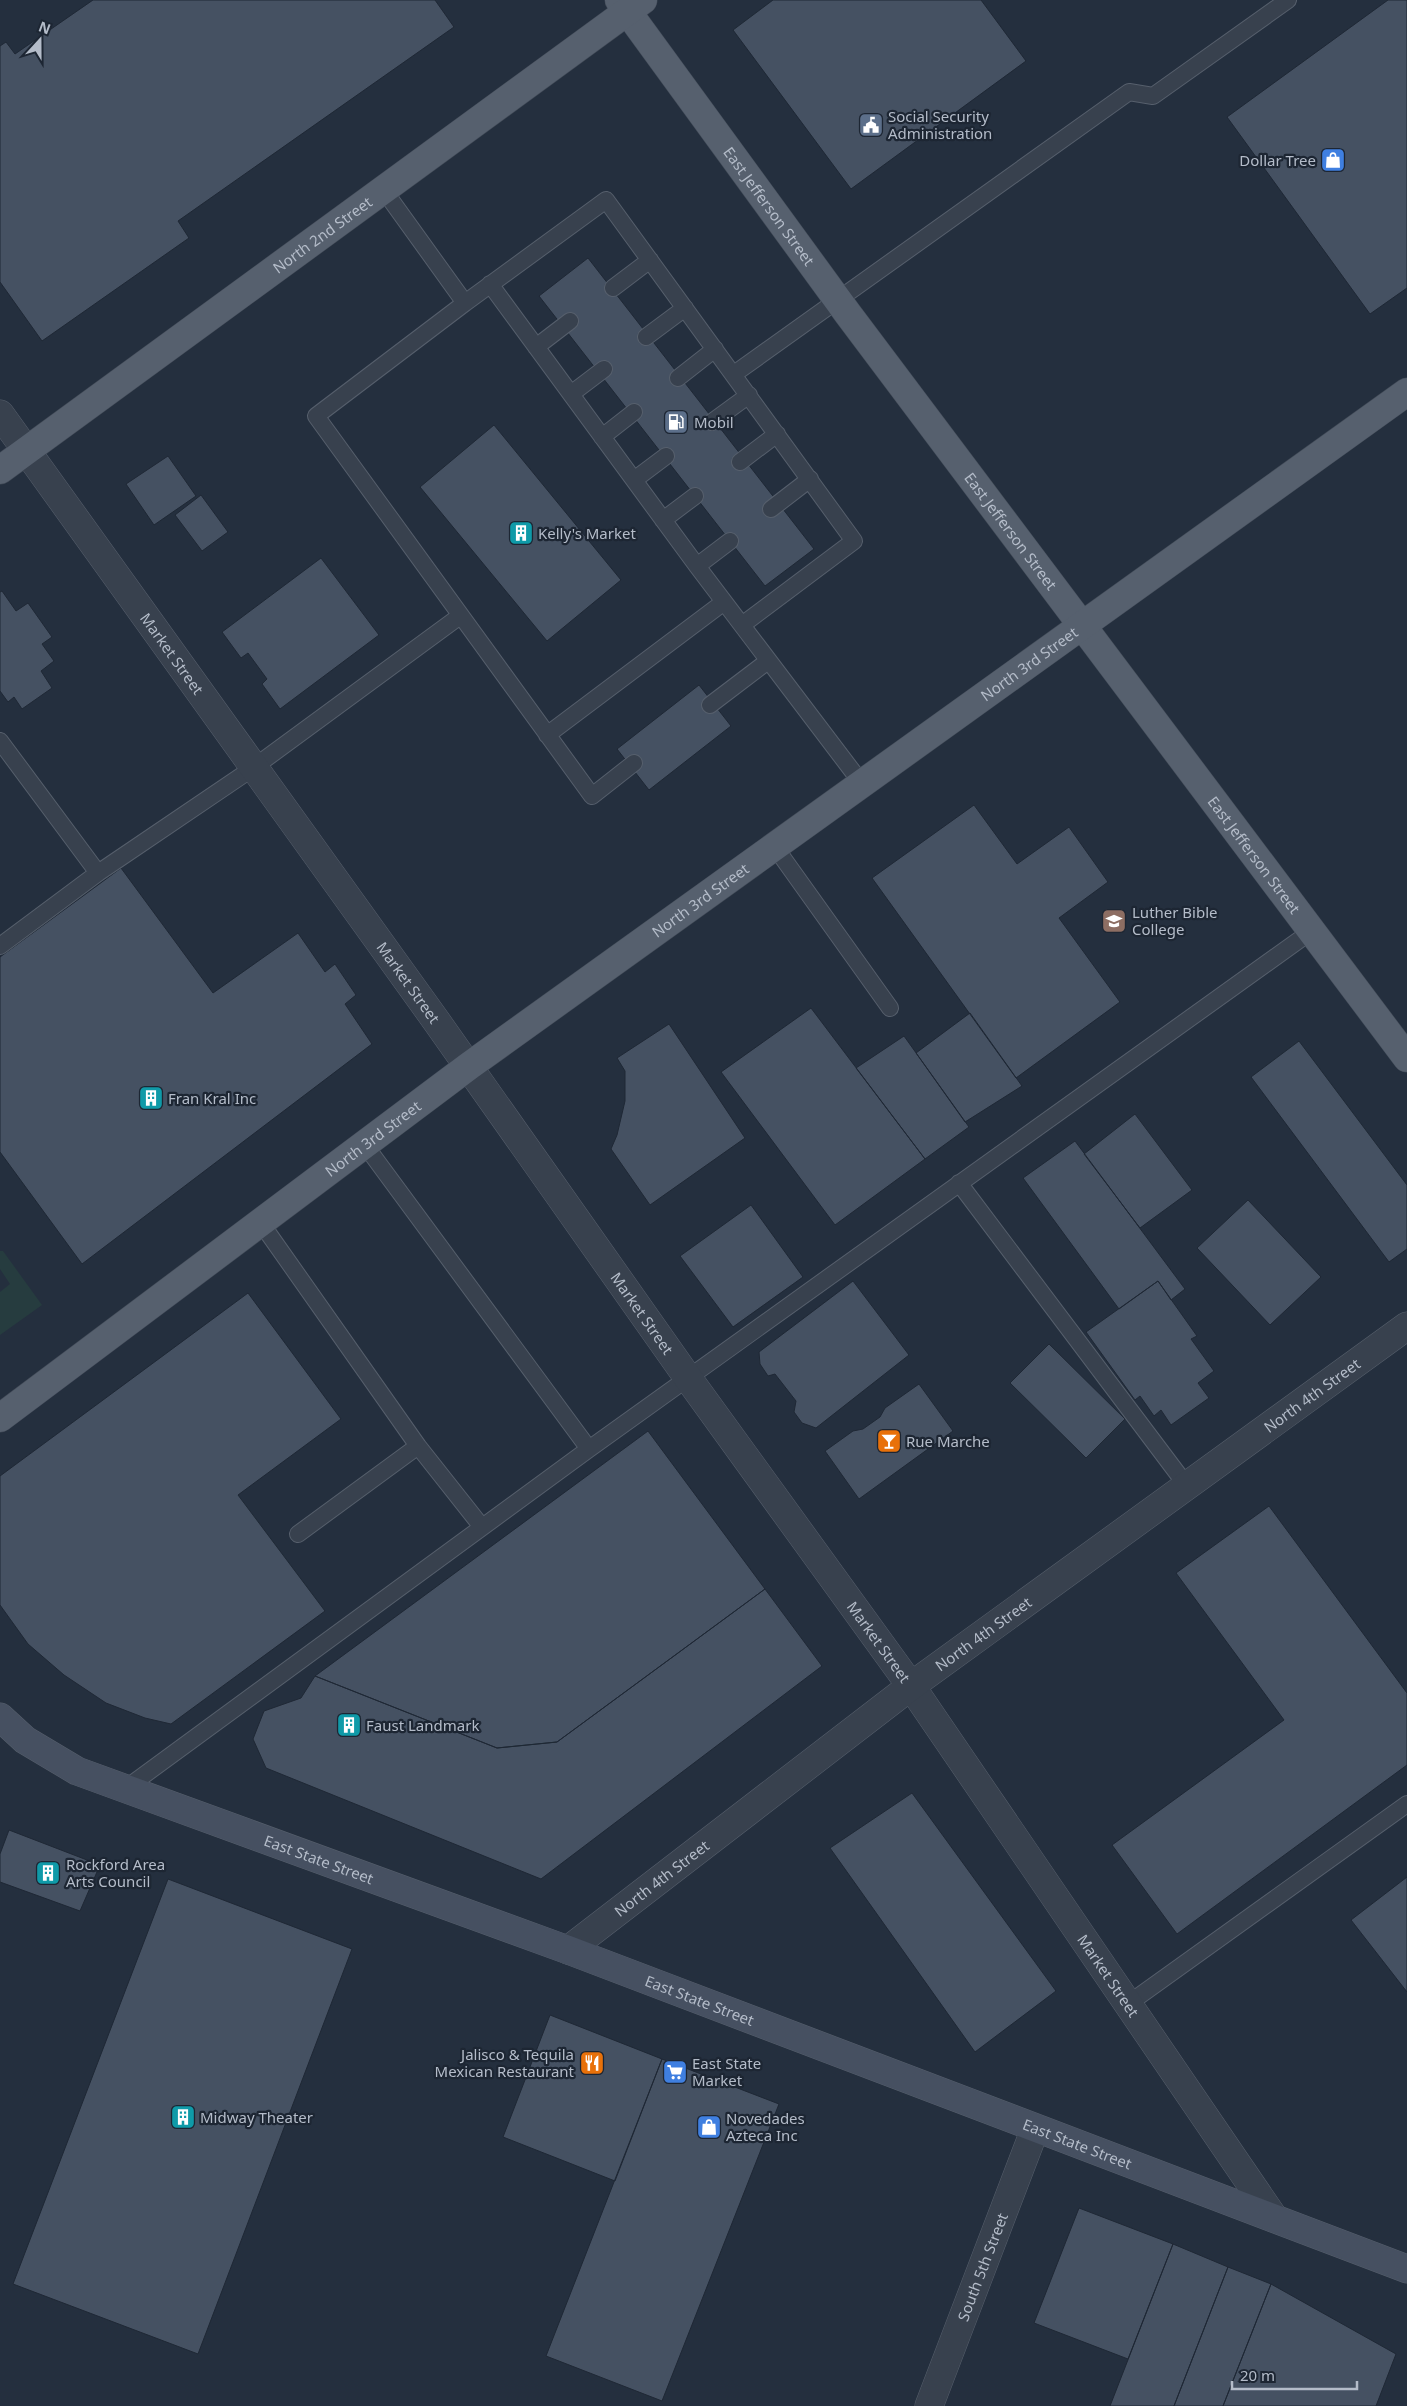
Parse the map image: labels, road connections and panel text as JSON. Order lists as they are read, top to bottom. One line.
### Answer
{"streets":{"main road":["East Jefferson Street","North 2nd Street","North 3rd Street","East State Street"],"street":["Market Street","North 4th Street","South 5th Street"]},"crossings":[["East Jefferson Street","North 2nd Street"],["East Jefferson Street","North 3rd Street"],["North 2nd Street","Market Street"],["Market Street","North 3rd Street"],["Market Street","North 4th Street"],["Market Street","East State Street"],["North 4th Street","East State Street"],["East State Street","South 5th Street"]],"places":{"public building":["Social Security Administration"],"shop":["Dollar Tree","Novedades Azteca Inc"],"fuel station":["Mobil"],"building":["Kelly's Market","Fran Kral Inc","Faust Landmark","Rockford Area Arts Council","Midway Theater"],"school or university":["Luther Bible College"],"bar":["Rue Marche"],"restaurant":["Jalisco & Tequila Mexican Restaurant"],"supermarket":["East State Market"]},"scale_bar":"20 m","north":"top"}
